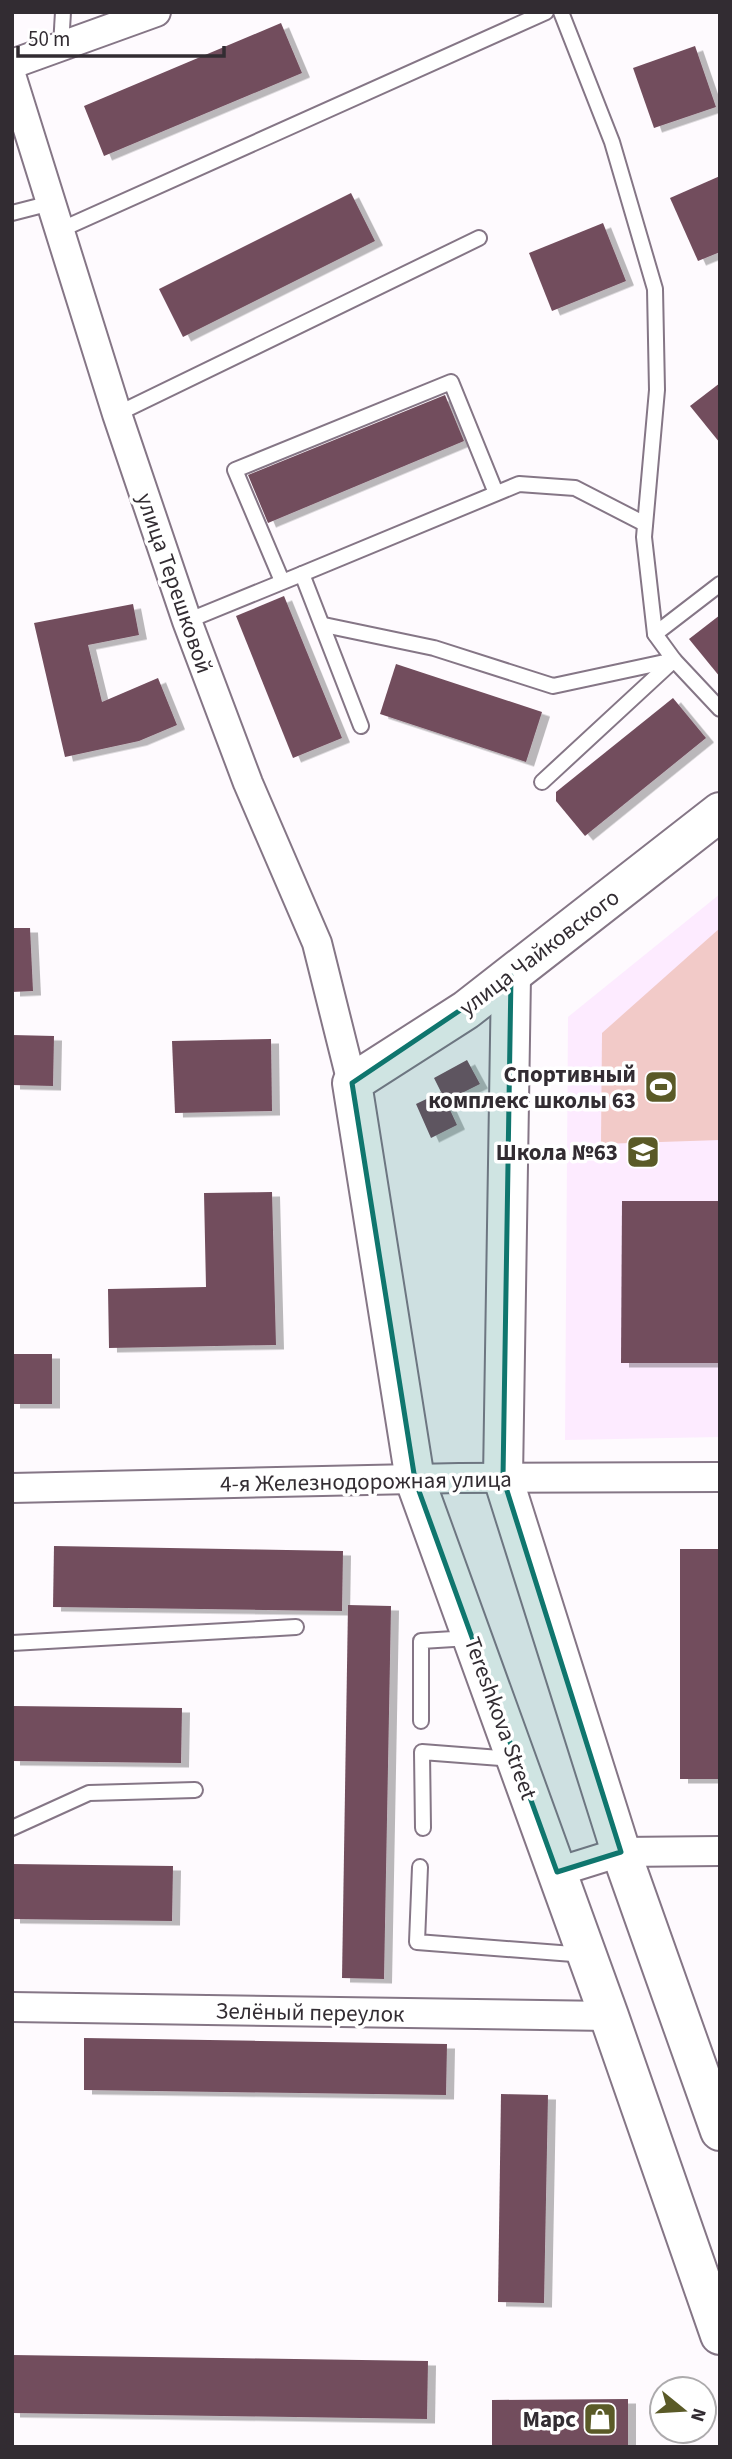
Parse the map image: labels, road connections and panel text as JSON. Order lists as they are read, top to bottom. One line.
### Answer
{"streets":{"street":["улица Терешковой","улица Чайковского","4-я Железнодорожная улица","Tereshkova Street","Зелёный переулок"]},"crossings":[["улица Терешковой","улица Чайковского"],["улица Терешковой","Tereshkova Street"],["улица Чайковского","Tereshkova Street"],["4-я Железнодорожная улица","Tereshkova Street"],["Tereshkova Street","Зелёный переулок"]],"places":{"sports":["Спортивный комплекс школы 63"],"school or university":["Школа №63"],"shop":["Марс"]},"scale_bar":"50 m","north":"right"}
